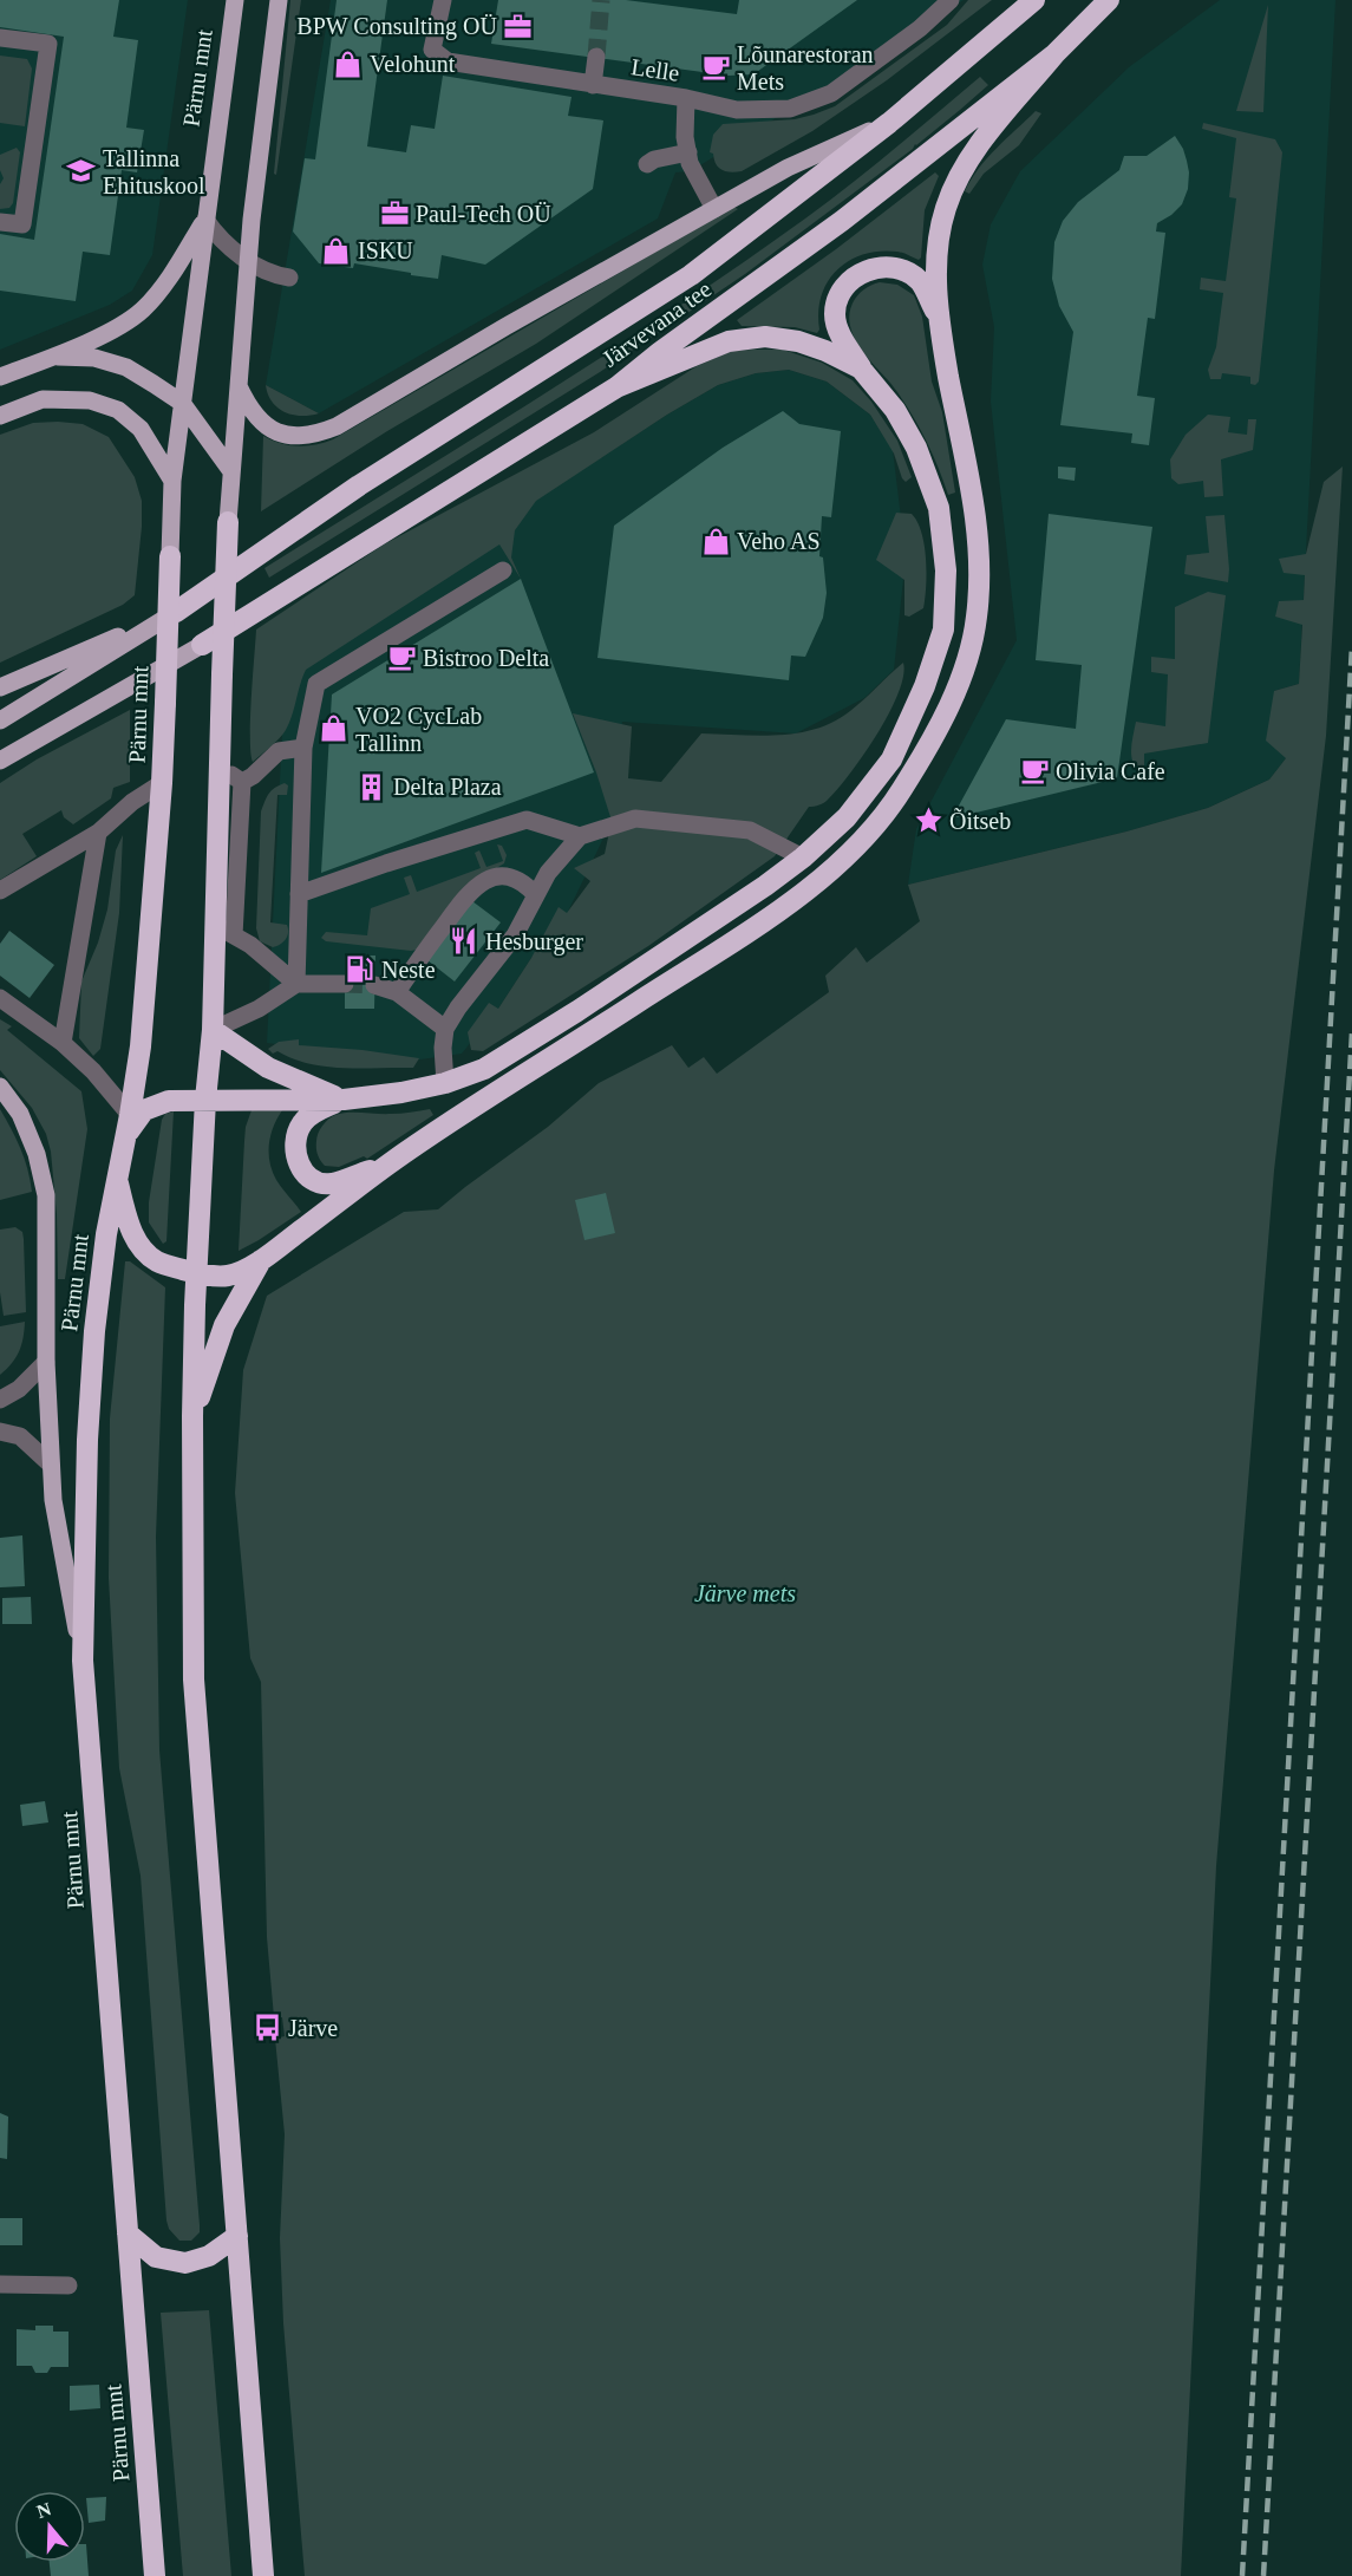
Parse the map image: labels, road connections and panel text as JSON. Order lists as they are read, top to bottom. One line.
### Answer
{"streets":{"highway":["Pärnu mnt","Järvevana tee"],"street":["Lelle"]},"parks":["Järve mets"],"places":{"office":["BPW Consulting OÜ","Paul-Tech OÜ"],"shop":["Velohunt","ISKU","Veho AS","VO2 CycLab Tallinn"],"cafe":["Lõunarestoran Mets","Bistroo Delta","Olivia Cafe"],"school or university":["Tallinna Ehituskool"],"building":["Delta Plaza"],"place":["Õitseb"],"restaurant":["Hesburger"],"fuel station":["Neste"],"bus stop":["Järve"]},"north":"top"}
